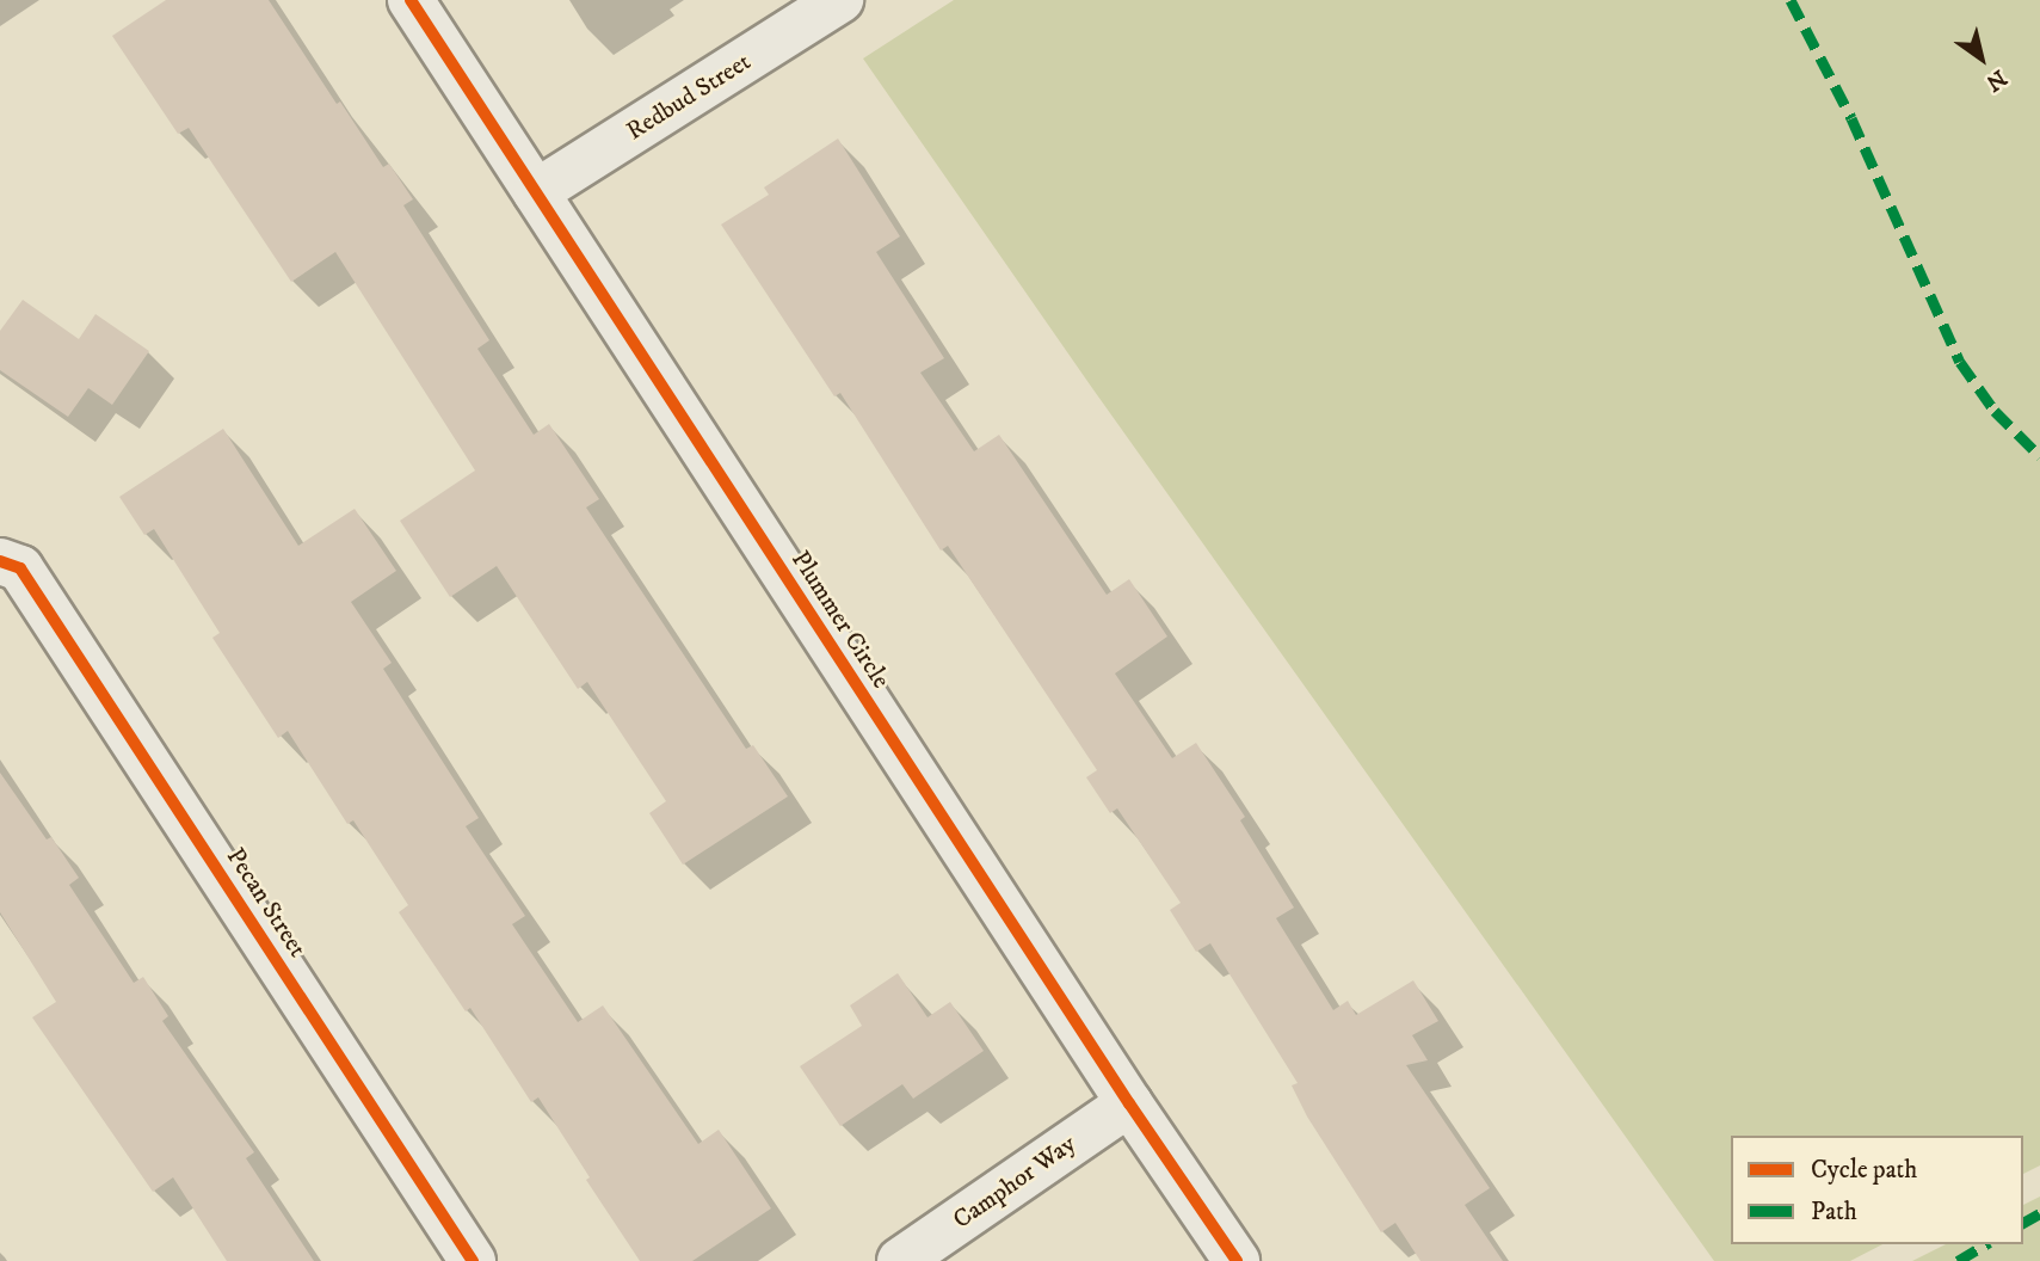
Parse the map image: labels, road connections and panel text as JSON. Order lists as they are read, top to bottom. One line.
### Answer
{"streets":{"street":["Redbud Street","Plummer Circle","Pecan Street","Camphor Way"]},"crossings":[["Redbud Street","Plummer Circle"],["Plummer Circle","Camphor Way"]],"legend":["Cycle path","Path"],"north":"bottom right"}
